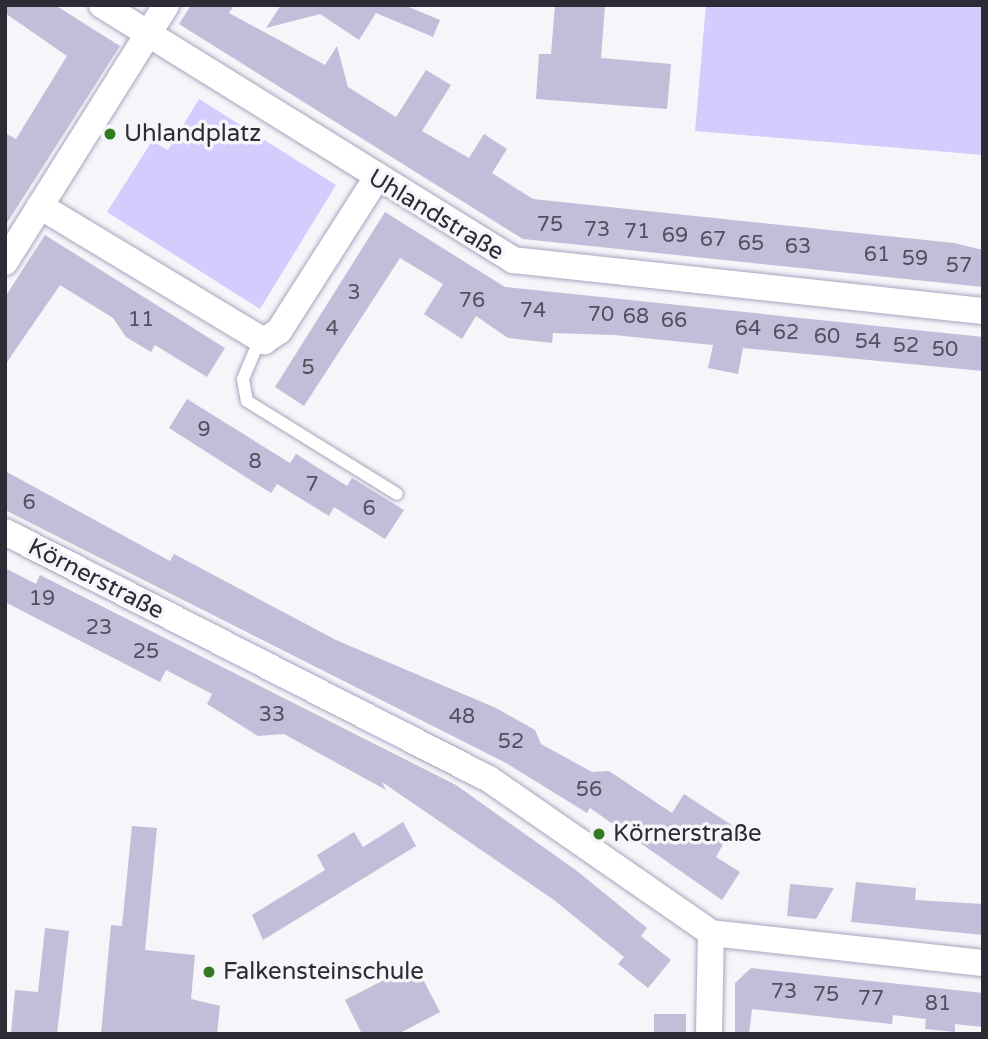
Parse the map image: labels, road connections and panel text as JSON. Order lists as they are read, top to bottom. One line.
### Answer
{"streets":{"street":["Uhlandstraße","Körnerstraße"]},"places":["Uhlandplatz","Körnerstraße","Falkensteinschule"],"house_numbers":["75","73","71","69","67","65","63","61","59","57","3","76","74","70","68","11","66","4","64","62","60","54","52","50","5","9","8","7","6","6","19","23","25","33","48","52","56","73","75","77","81"]}
